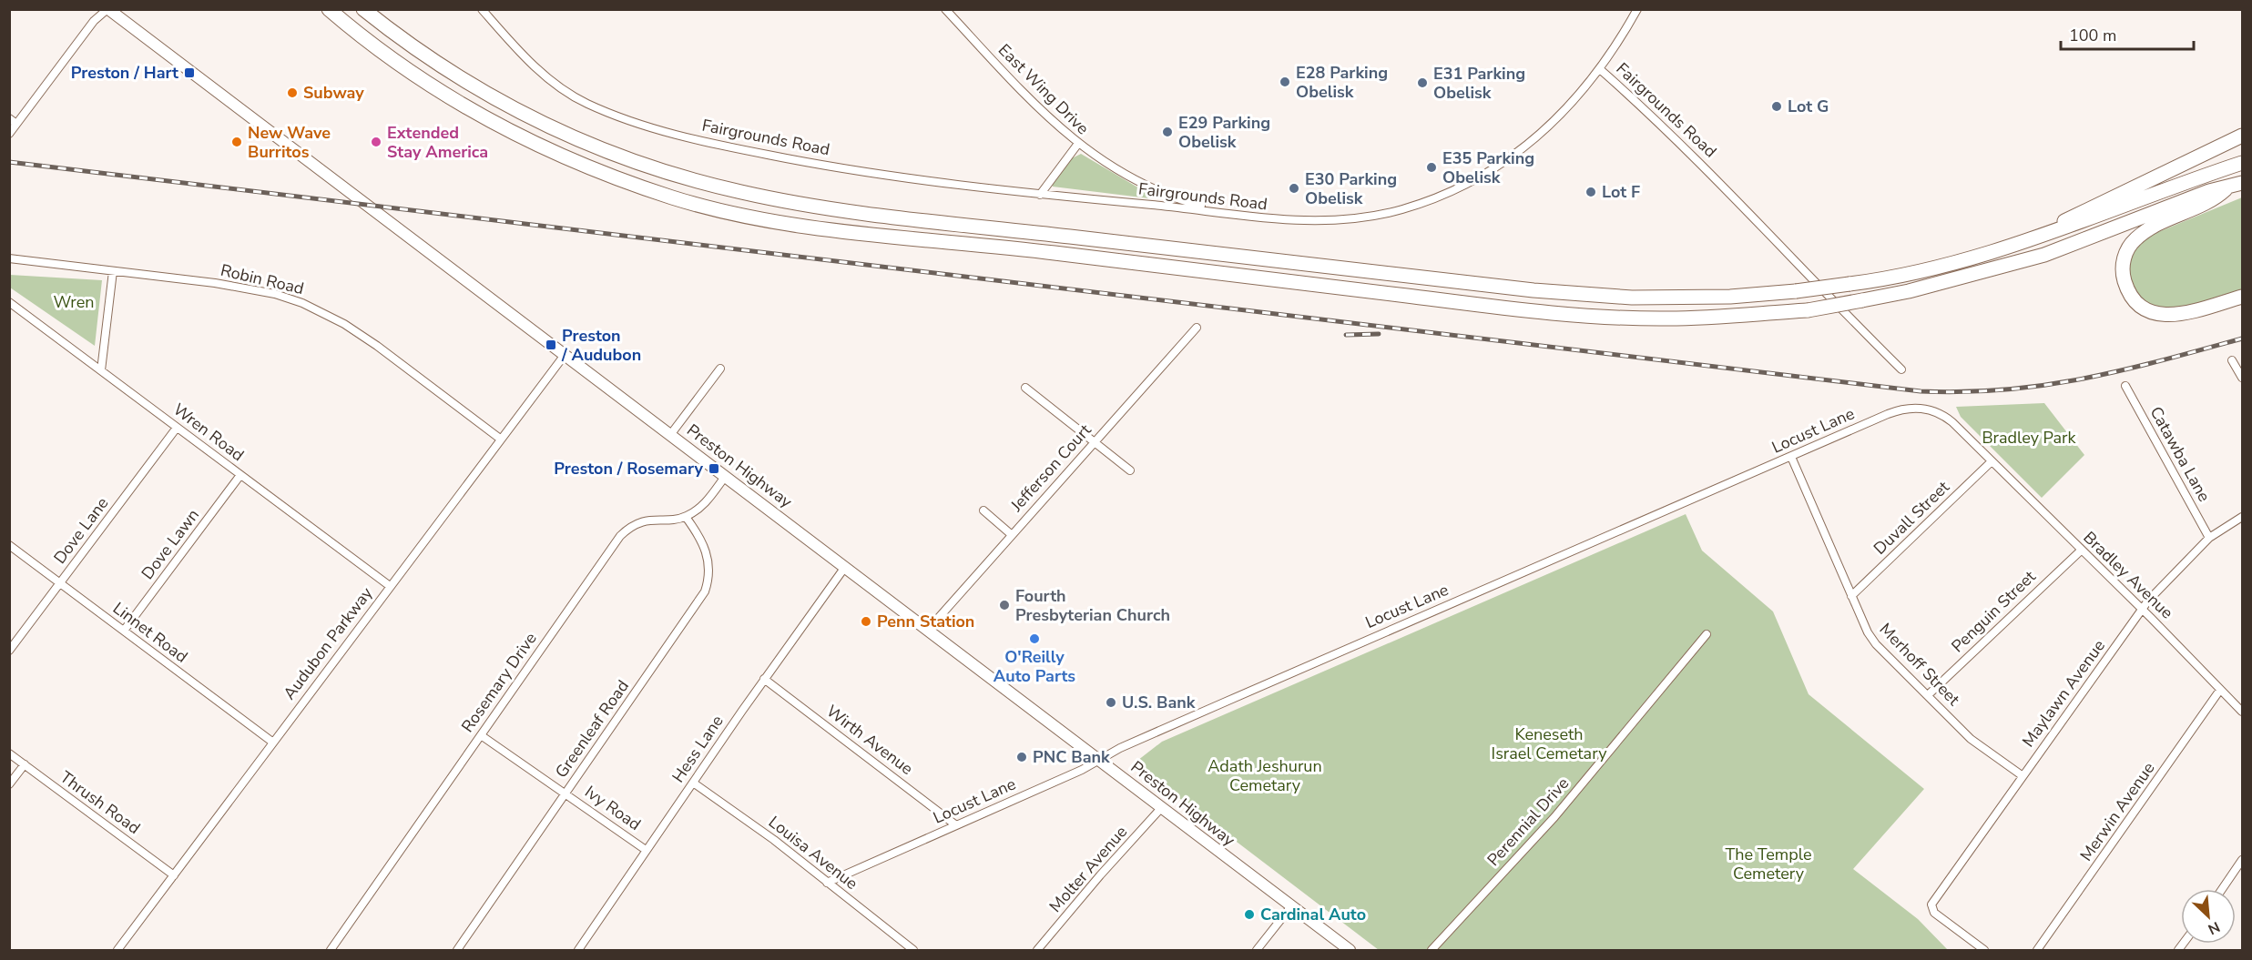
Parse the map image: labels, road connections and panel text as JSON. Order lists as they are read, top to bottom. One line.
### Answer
{"streets":{"main road":["Preston Highway"],"street":["East Wing Drive","Fairgrounds Road","Robin Road","Locust Lane","Wren Road","Catawba Lane","Jefferson Court","Duvall Street","Dove Lane","Dove Lawn","Bradley Avenue","Penguin Street","Linnet Road","Audubon Parkway","Merhoff Street","Rosemary Drive","Maylawn Avenue","Greenleaf Road","Wirth Avenue","Hess Lane","Thrush Road","Ivy Road","Merwin Avenue","Perennial Drive","Louisa Avenue","Molter Avenue"]},"crossings":[["East Wing Drive","Fairgrounds Road"],["Robin Road","Audubon Parkway"],["Locust Lane","Preston Highway"],["Locust Lane","Duvall Street"],["Locust Lane","Bradley Avenue"],["Locust Lane","Merhoff Street"],["Locust Lane","Wirth Avenue"],["Locust Lane","Louisa Avenue"],["Wren Road","Dove Lane"],["Wren Road","Dove Lawn"],["Wren Road","Audubon Parkway"],["Catawba Lane","Maylawn Avenue"],["Preston Highway","Jefferson Court"],["Preston Highway","Audubon Parkway"],["Preston Highway","Hess Lane"],["Preston Highway","Molter Avenue"],["Duvall Street","Bradley Avenue"],["Duvall Street","Merhoff Street"],["Dove Lane","Linnet Road"],["Dove Lawn","Linnet Road"],["Bradley Avenue","Penguin Street"],["Bradley Avenue","Maylawn Avenue"],["Bradley Avenue","Merwin Avenue"],["Penguin Street","Merhoff Street"],["Linnet Road","Audubon Parkway"],["Audubon Parkway","Thrush Road"],["Merhoff Street","Maylawn Avenue"],["Rosemary Drive","Greenleaf Road"],["Rosemary Drive","Ivy Road"],["Greenleaf Road","Ivy Road"],["Wirth Avenue","Hess Lane"],["Hess Lane","Ivy Road"],["Hess Lane","Louisa Avenue"]],"parks":["Wren","Bradley Park","Keneseth Israel Cemetary","Adath Jeshurun Cemetary","The Temple Cemetery"],"places":{"transit":["Preston / Hart","Preston / Audubon","Preston / Rosemary"],"other":["E28 Parking Obelisk","E31 Parking Obelisk","Subway","Lot G","E29 Parking Obelisk","New Wave Burritos","Extended Stay America","E35 Parking Obelisk","E30 Parking Obelisk","Lot F","Fourth Presbyterian Church","Penn Station","O'Reilly Auto Parts","U.S. Bank","PNC Bank","Cardinal Auto"]},"scale_bar":"100 m","north":"bottom right"}
